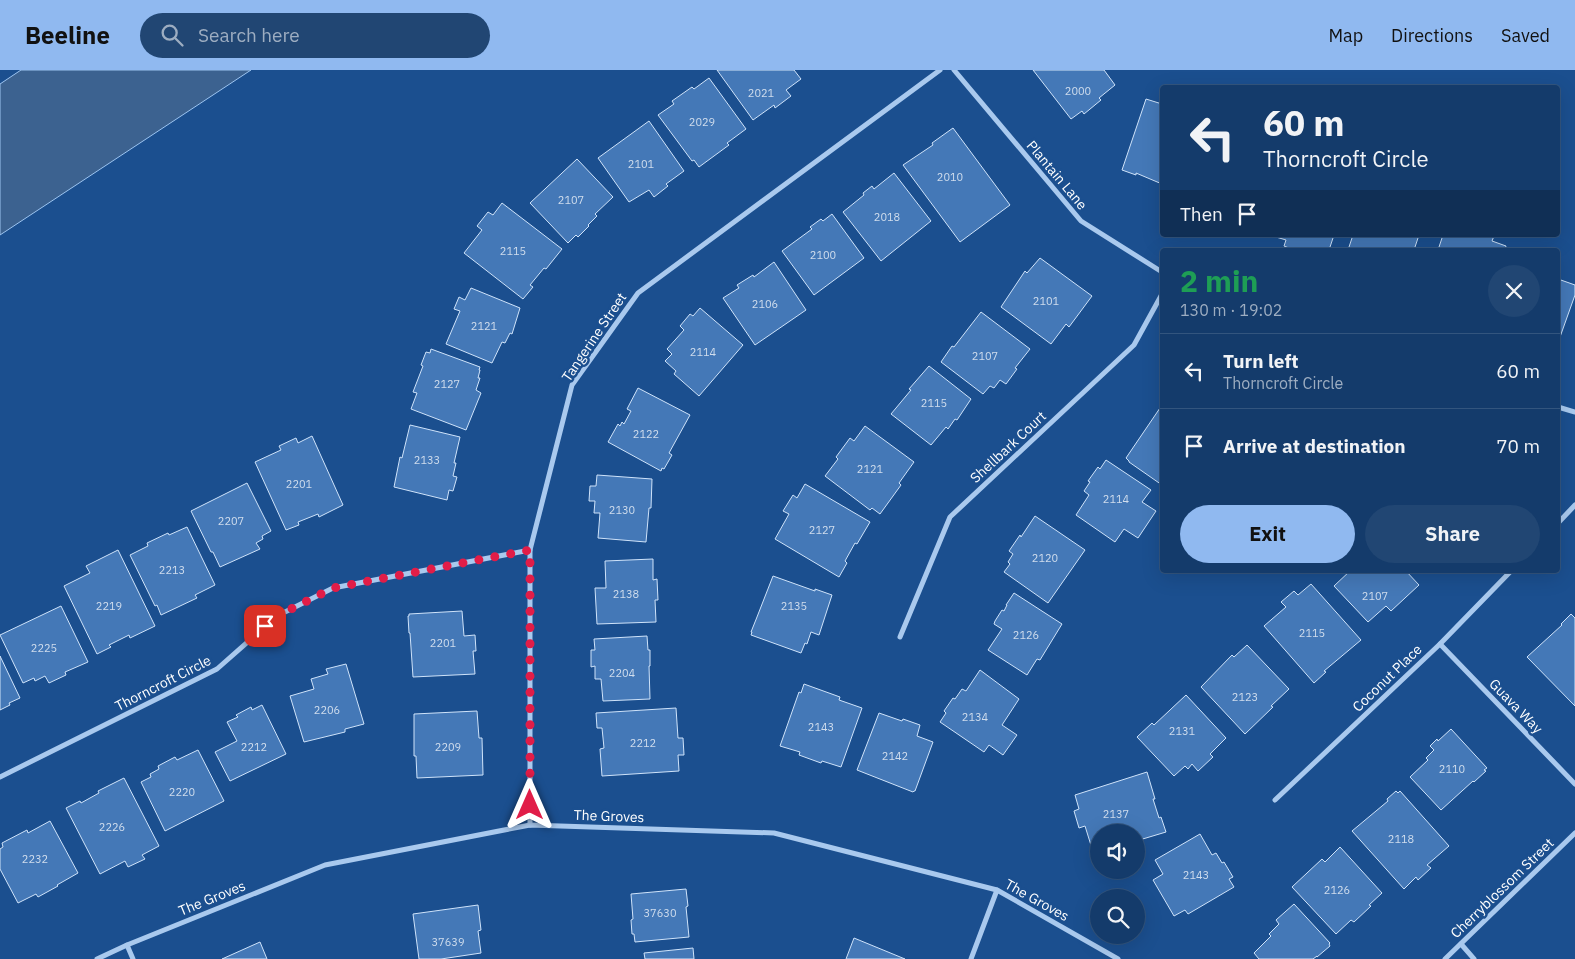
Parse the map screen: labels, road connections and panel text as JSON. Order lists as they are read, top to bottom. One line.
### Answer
{"streets":{"street":["Plantain Lane","Tangerine Street","Shellbark Court","Coconut Place","Thorncroft Circle","Guava Way","The Groves","Cherryblossom Street"]},"crossings":[["Tangerine Street","Thorncroft Circle"],["Tangerine Street","The Groves"],["Coconut Place","Guava Way"]],"house_numbers":["2000","2021","2029","2101","2010","2107","2018","2115","2100","2101","2106","2121","2114","2107","2127","2115","2122","2133","2121","2201","2114","2130","2207","2127","2120","2213","2138","2107","2219","2135","2115","2126","2201","2225","2204","2123","2206","2134","2143","2131","2212","2212","2209","2142","2110","2220","2137","2226","2118","2232","2143","2126","37630","37639"],"page":{"header":"Beeline","search":"Search here","nav":["Map","Directions","Saved"],"turn":["60 m","Thorncroft Circle"],"then":"Then","heading":["2 min","130 m · 19:02"],"list":[{"name":"Turn left","note":"Thorncroft Circle","value":"60 m"},{"name":"Arrive at destination","value":"70 m"}],"buttons":["Exit","Share"]}}
